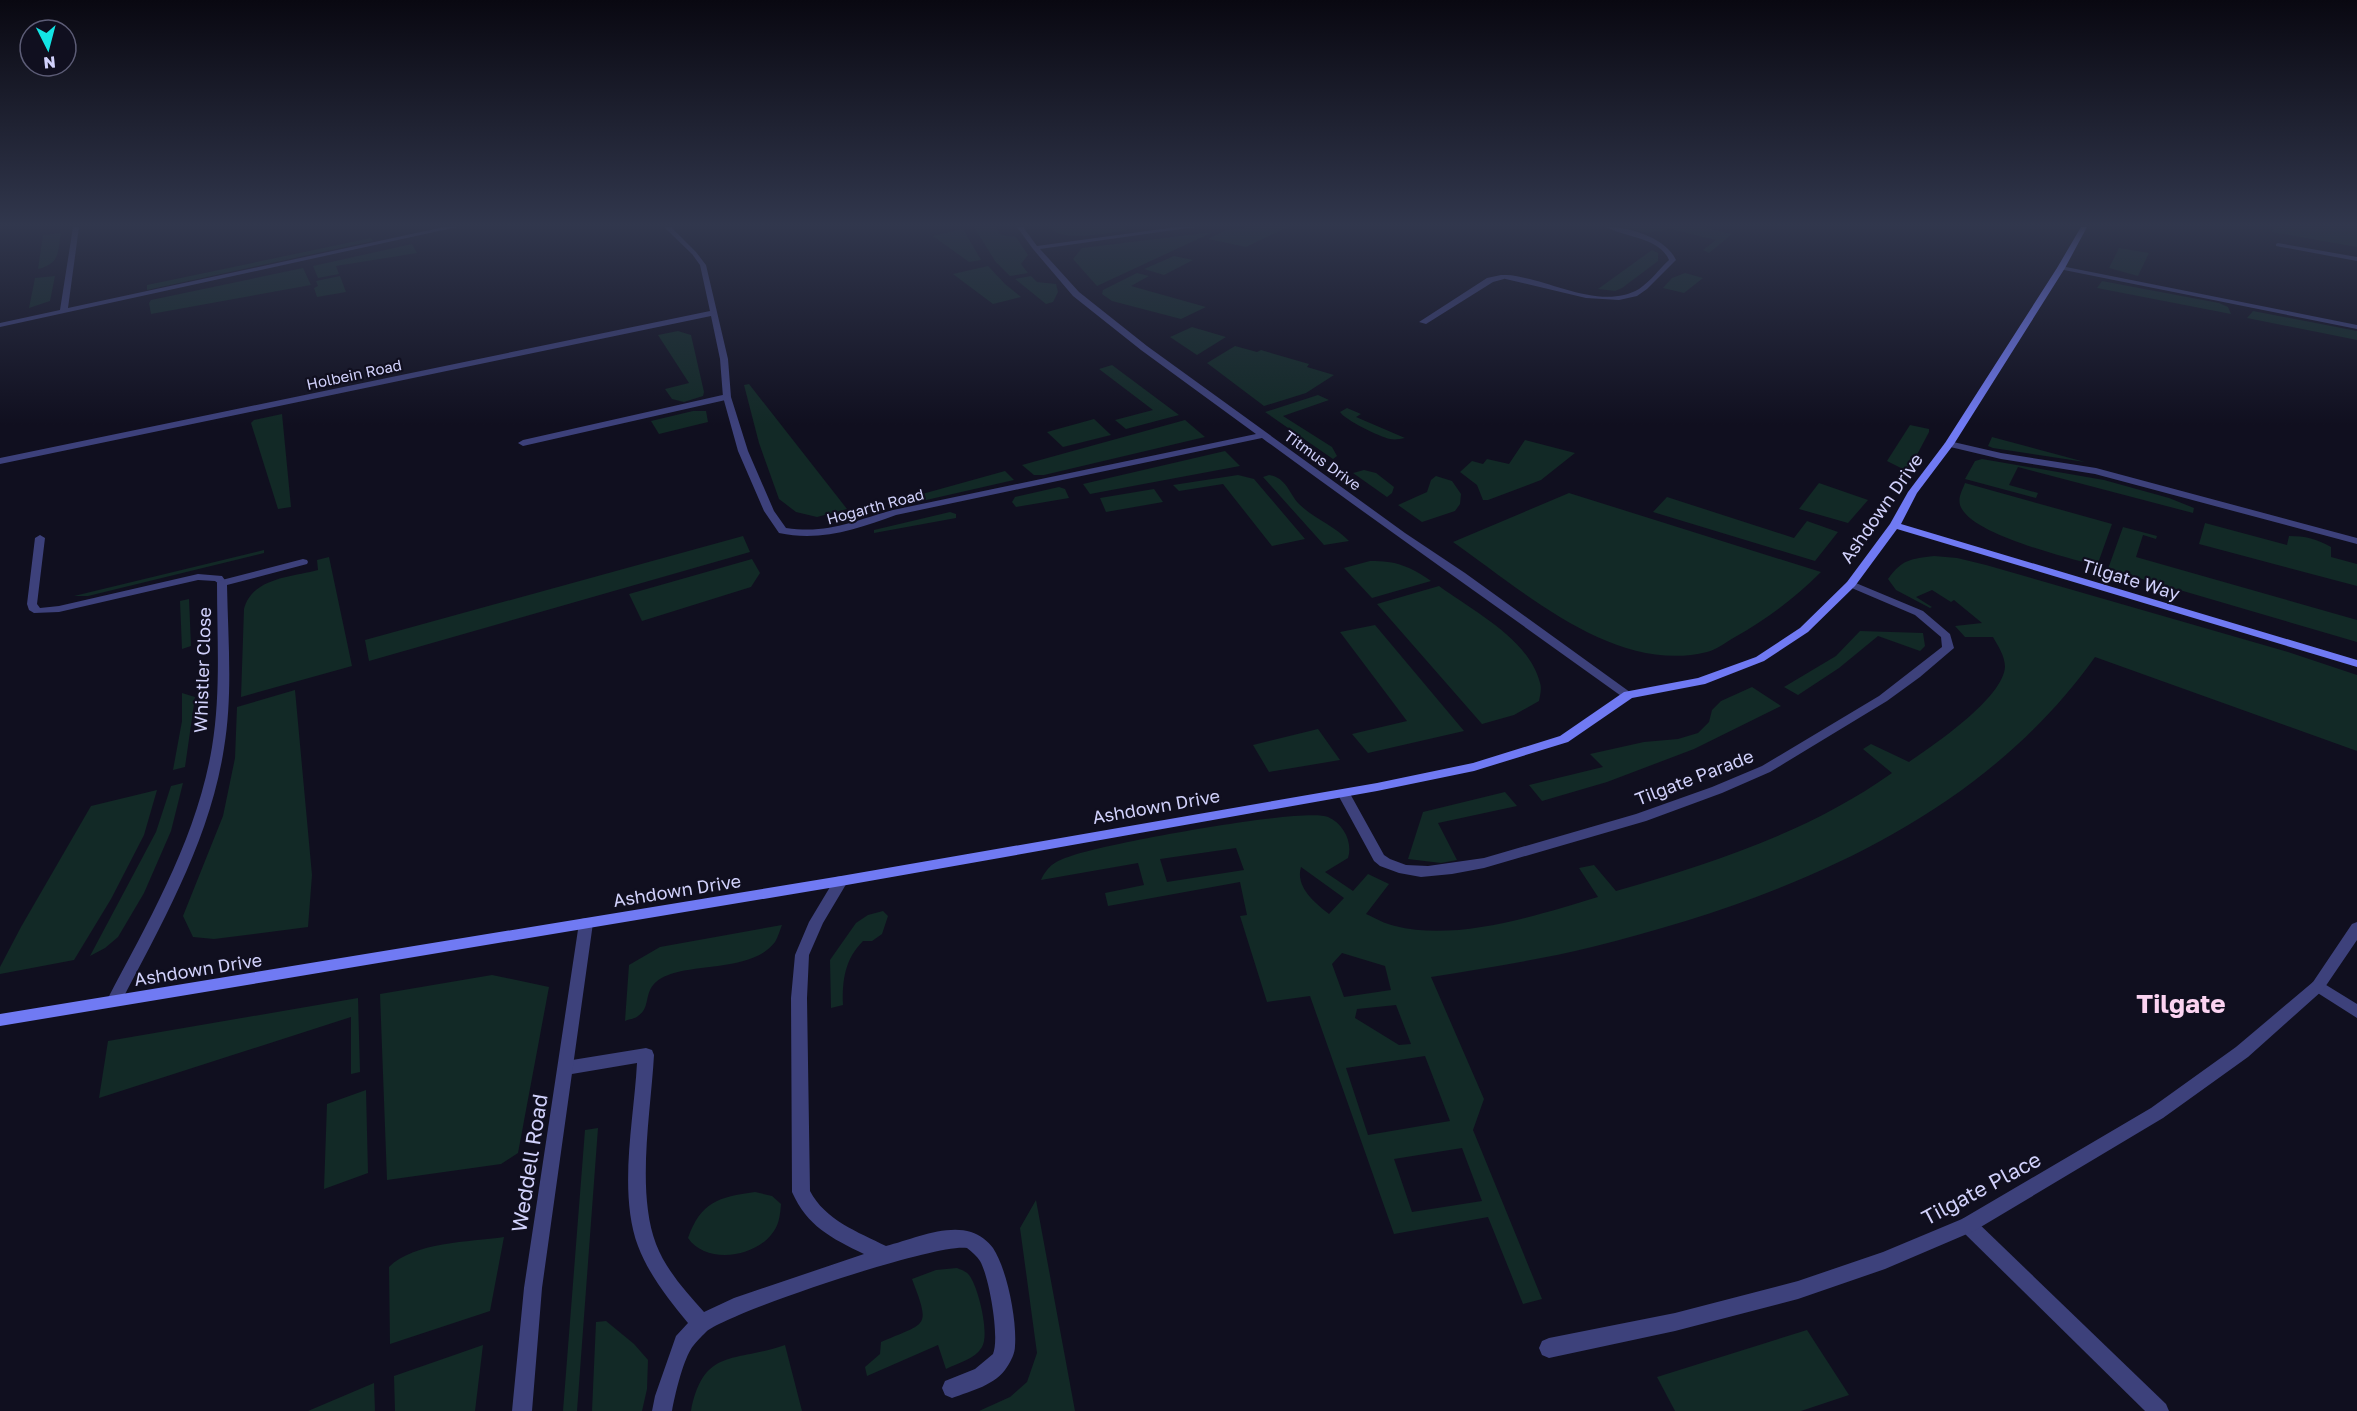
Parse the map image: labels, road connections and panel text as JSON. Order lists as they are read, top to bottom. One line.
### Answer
{"streets":{"street":["Holbein Road","Titmus Drive","Hogarth Road","Ashdown Drive","Tilgate Way","Whistler Close","Tilgate Parade","Weddell Road","Tilgate Place"]},"crossings":[["Holbein Road","Hogarth Road"],["Titmus Drive","Hogarth Road"],["Titmus Drive","Ashdown Drive"],["Ashdown Drive","Tilgate Way"],["Ashdown Drive","Whistler Close"],["Ashdown Drive","Tilgate Parade"],["Ashdown Drive","Weddell Road"]],"districts":["Tilgate"],"north":"bottom"}
